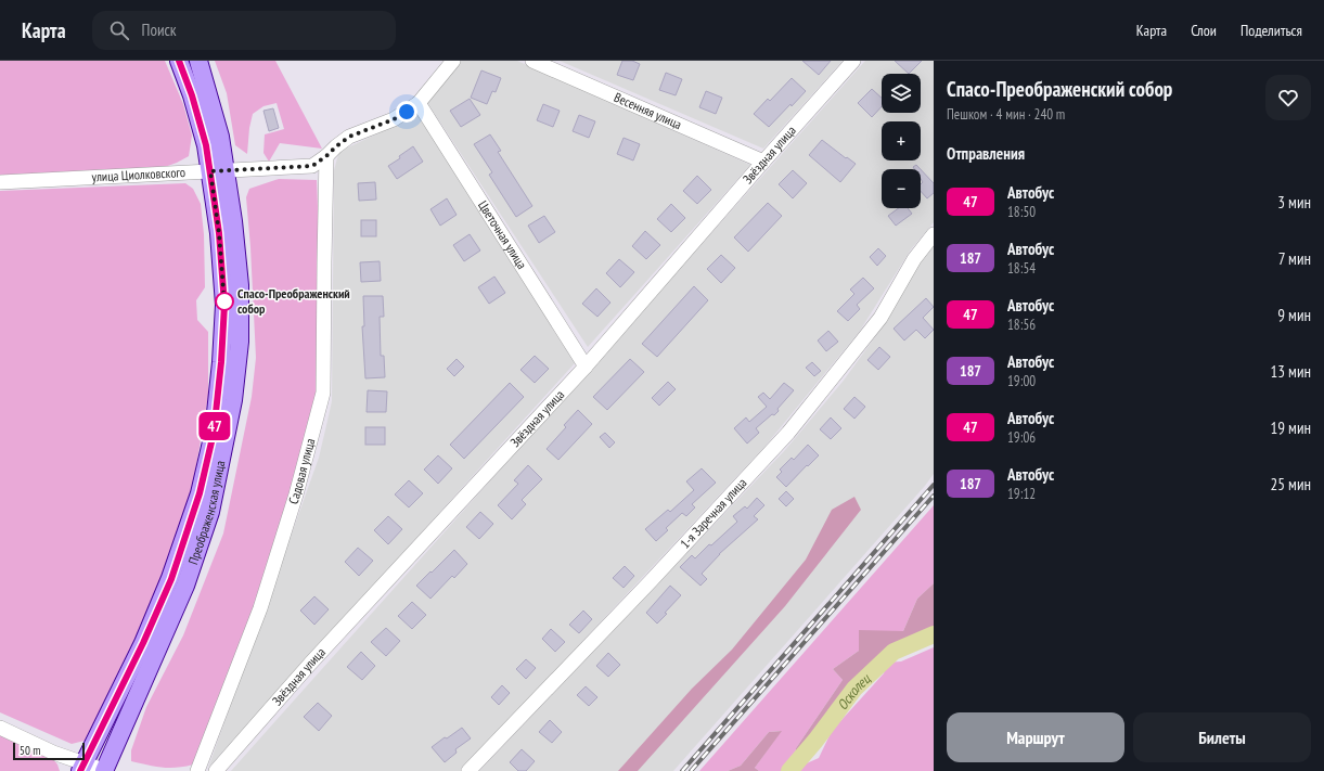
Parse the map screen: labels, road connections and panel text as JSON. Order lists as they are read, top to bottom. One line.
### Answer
{"streets":{"main road":["Преображенская улица"],"street":["Весенняя улица","Звёздная улица","улица Циолковского","Цветочная улица","Садовая улица","1-я Заречная улица"]},"crossings":[["Весенняя улица","Звёздная улица"],["Звёздная улица","Цветочная улица"],["улица Циолковского","Цветочная улица"],["улица Циолковского","Садовая улица"],["улица Циолковского","Преображенская улица"]],"water":["Осколец"],"places":["Спасо-Преображенский собор"],"lines":["bus line 47"],"scale_bar":"50 m","page":{"header":"Карта","search":"Поиск","nav":["Карта","Слои","Поделиться"],"on_map":"47","heading":[["Спасо-Преображенский собор","Пешком · 4 мин · 240 m"],"Отправления"],"map_buttons":["+","−"],"list":[{"mark":"47","name":"Автобус","note":"18:50","value":"3 мин"},{"mark":"187","name":"Автобус","note":"18:54","value":"7 мин"},{"mark":"47","name":"Автобус","note":"18:56","value":"9 мин"},{"mark":"187","name":"Автобус","note":"19:00","value":"13 мин"},{"mark":"47","name":"Автобус","note":"19:06","value":"19 мин"},{"mark":"187","name":"Автобус","note":"19:12","value":"25 мин"}],"buttons":["Маршрут","Билеты"],"scale":"50 m"}}
